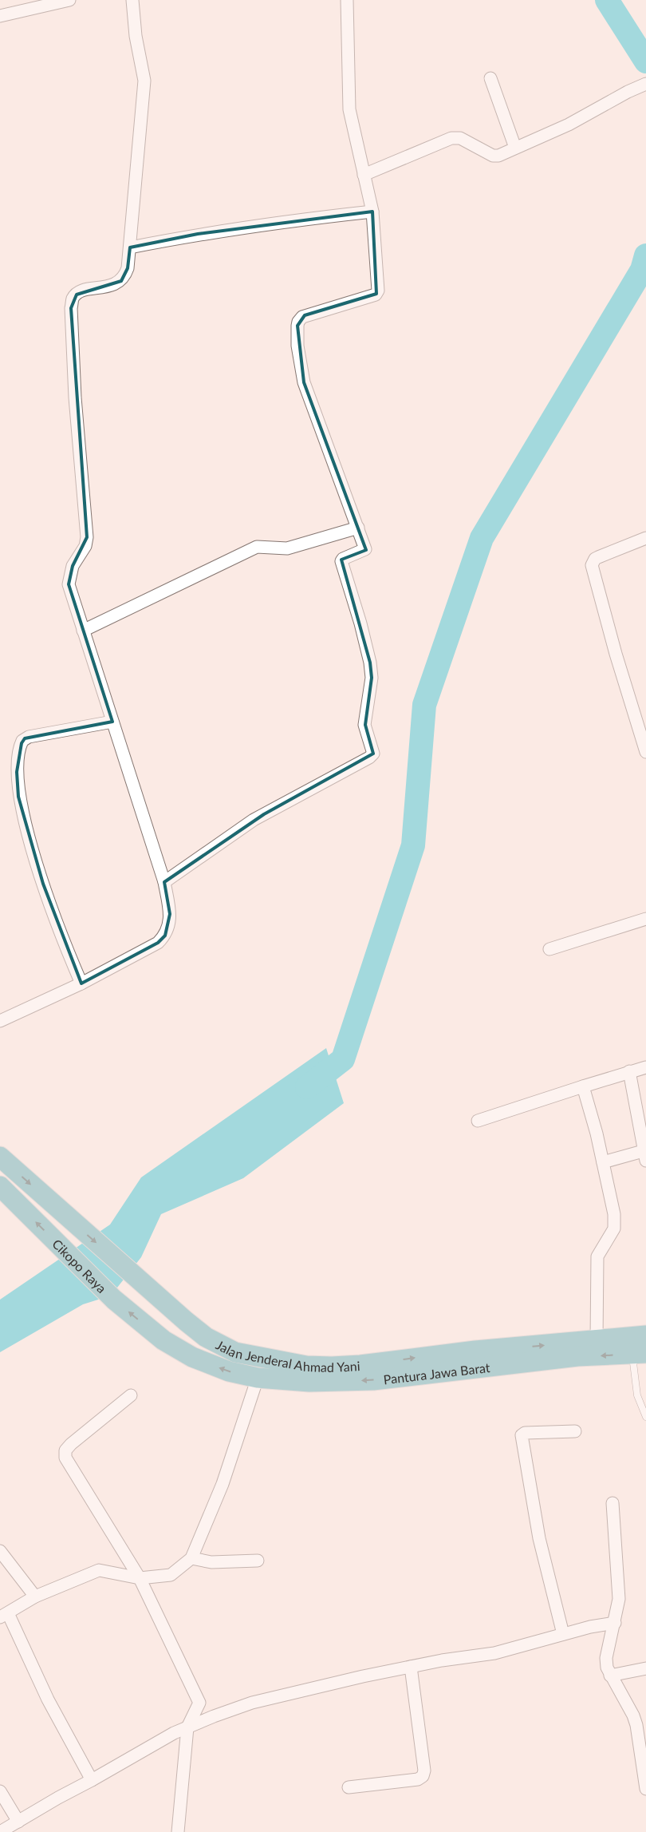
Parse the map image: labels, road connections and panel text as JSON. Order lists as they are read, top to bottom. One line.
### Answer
{"streets":{"highway":["Cikopo Raya","Jalan Jenderal Ahmad Yani","Pantura Jawa Barat"]},"crossings":[["Cikopo Raya","Pantura Jawa Barat"],["Jalan Jenderal Ahmad Yani","Pantura Jawa Barat"]],"one_way":["Cikopo Raya","Jalan Jenderal Ahmad Yani","Pantura Jawa Barat"]}
